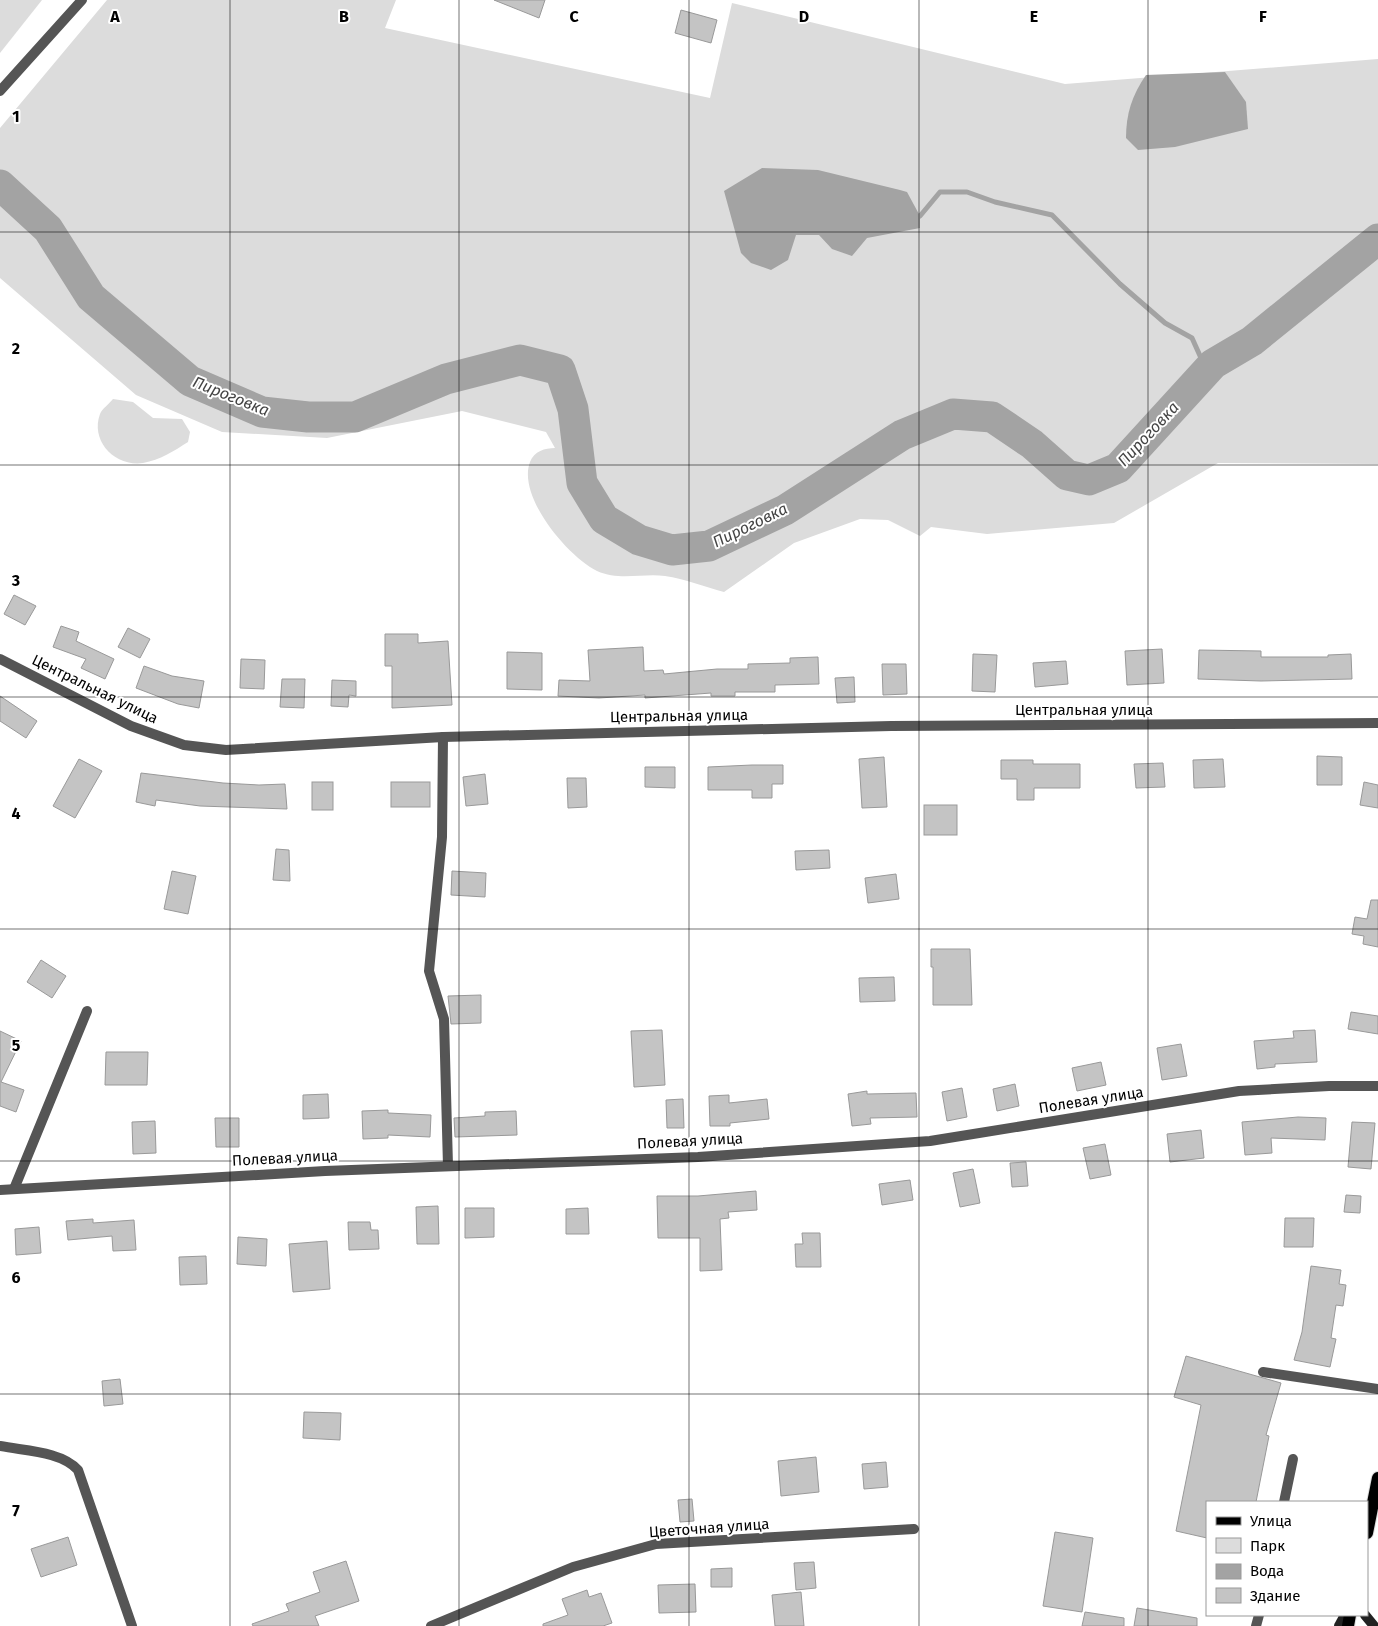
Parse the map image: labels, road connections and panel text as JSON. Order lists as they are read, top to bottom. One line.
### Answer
{"streets":{"street":["Центральная улица","Полевая улица","Цветочная улица"]},"water":["Пироговка"],"legend":["Улица","Парк","Вода","Здание"],"grid":{"columns":["A","B","C","D","E","F"],"rows":["1","2","3","4","5","6","7"]}}
